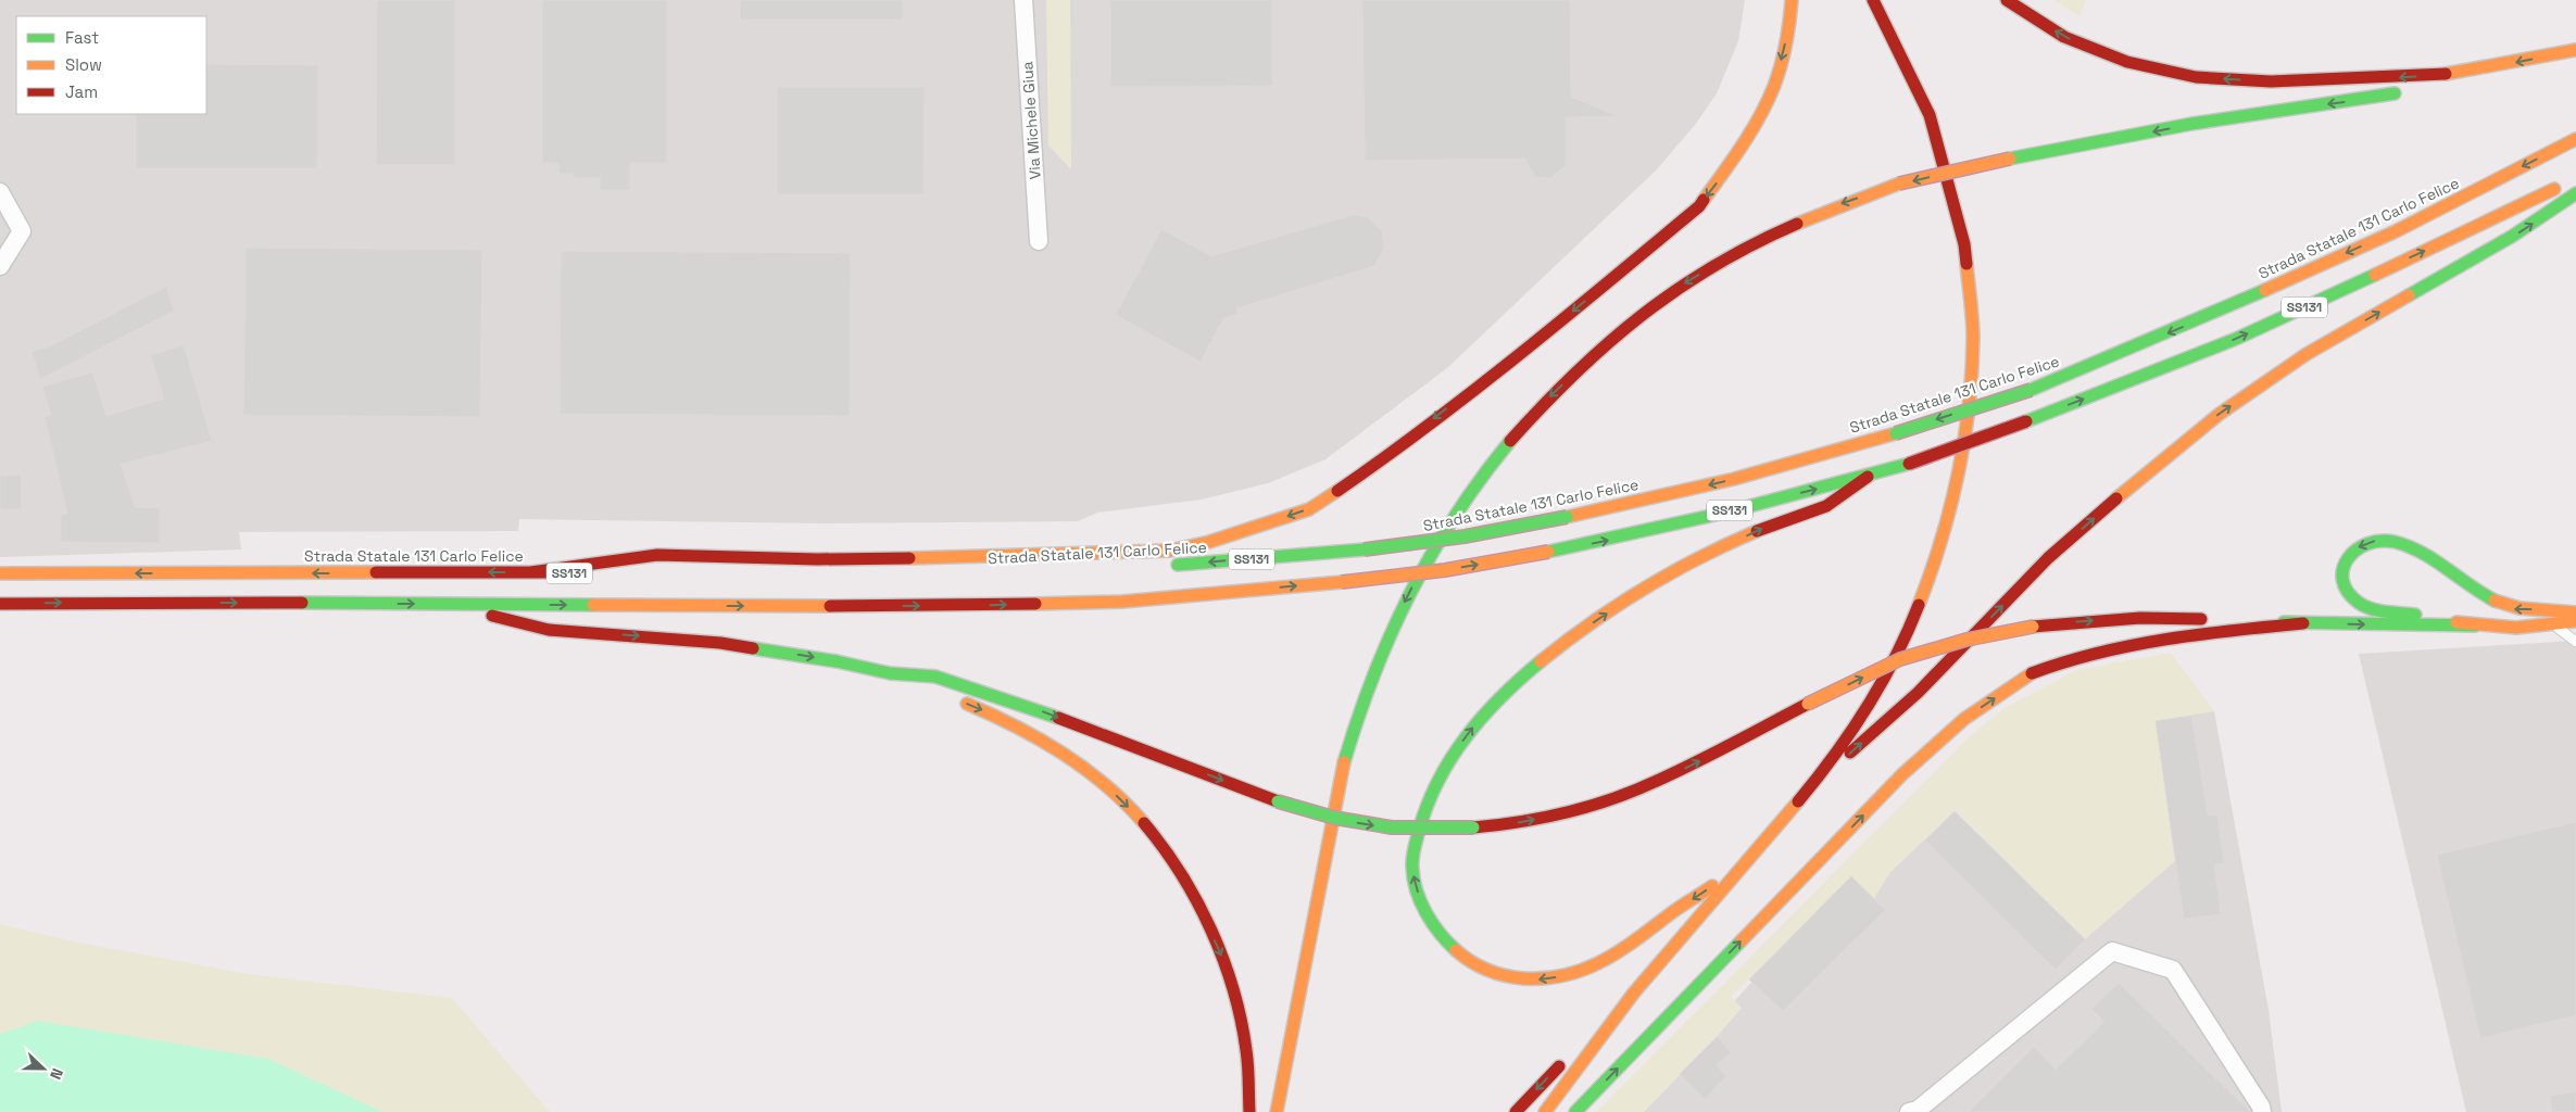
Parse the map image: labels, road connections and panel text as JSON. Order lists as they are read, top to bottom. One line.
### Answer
{"streets":{"main road":["Strada Statale 131 Carlo Felice","SS131"],"street":["Via Michele Giua"]},"legend":["Fast","Slow","Jam"],"north":"right"}
